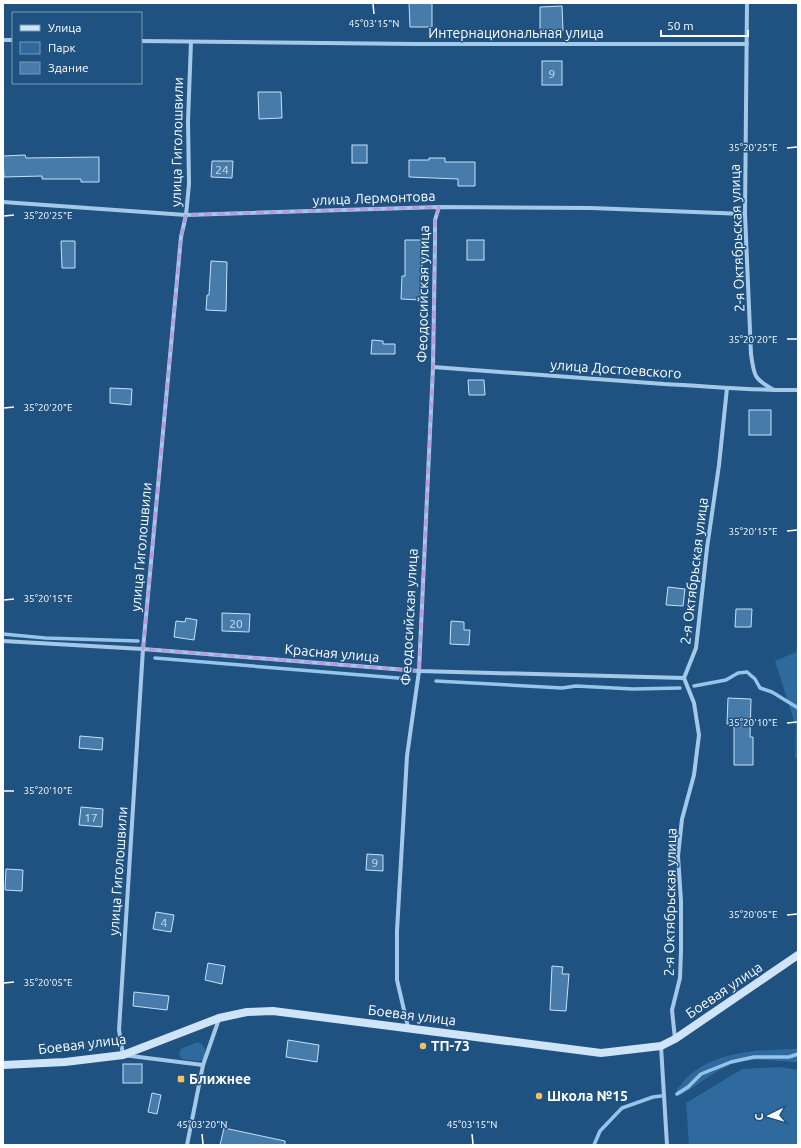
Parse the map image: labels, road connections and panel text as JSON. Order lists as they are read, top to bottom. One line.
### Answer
{"streets":{"street":["Интернациональная улица","улица Гиголошвили","улица Лермонтова","2-я Октябрьская улица","Феодосийская улица","улица Достоевского","Красная улица","Боевая улица"]},"crossings":[["Интернациональная улица","улица Гиголошвили"],["Интернациональная улица","2-я Октябрьская улица"],["улица Гиголошвили","улица Лермонтова"],["улица Гиголошвили","Красная улица"],["улица Гиголошвили","Боевая улица"],["улица Лермонтова","2-я Октябрьская улица"],["улица Лермонтова","Феодосийская улица"],["2-я Октябрьская улица","улица Достоевского"],["2-я Октябрьская улица","Красная улица"],["2-я Октябрьская улица","Боевая улица"],["Феодосийская улица","улица Достоевского"],["Феодосийская улица","Красная улица"],["Феодосийская улица","Боевая улица"]],"places":{"other":["ТП-73","Школа №15"],"transit":["Ближнее"]},"house_numbers":["9","24","20","17","9","4"],"legend":["Улица","Парк","Здание"],"scale_bar":"50 m","north":"left","coordinates":["45°03'15\"N","35°20'25\"E","35°20'20\"E","35°20'15\"E","35°20'10\"E","35°20'05\"E","45°03'20\"N"]}
